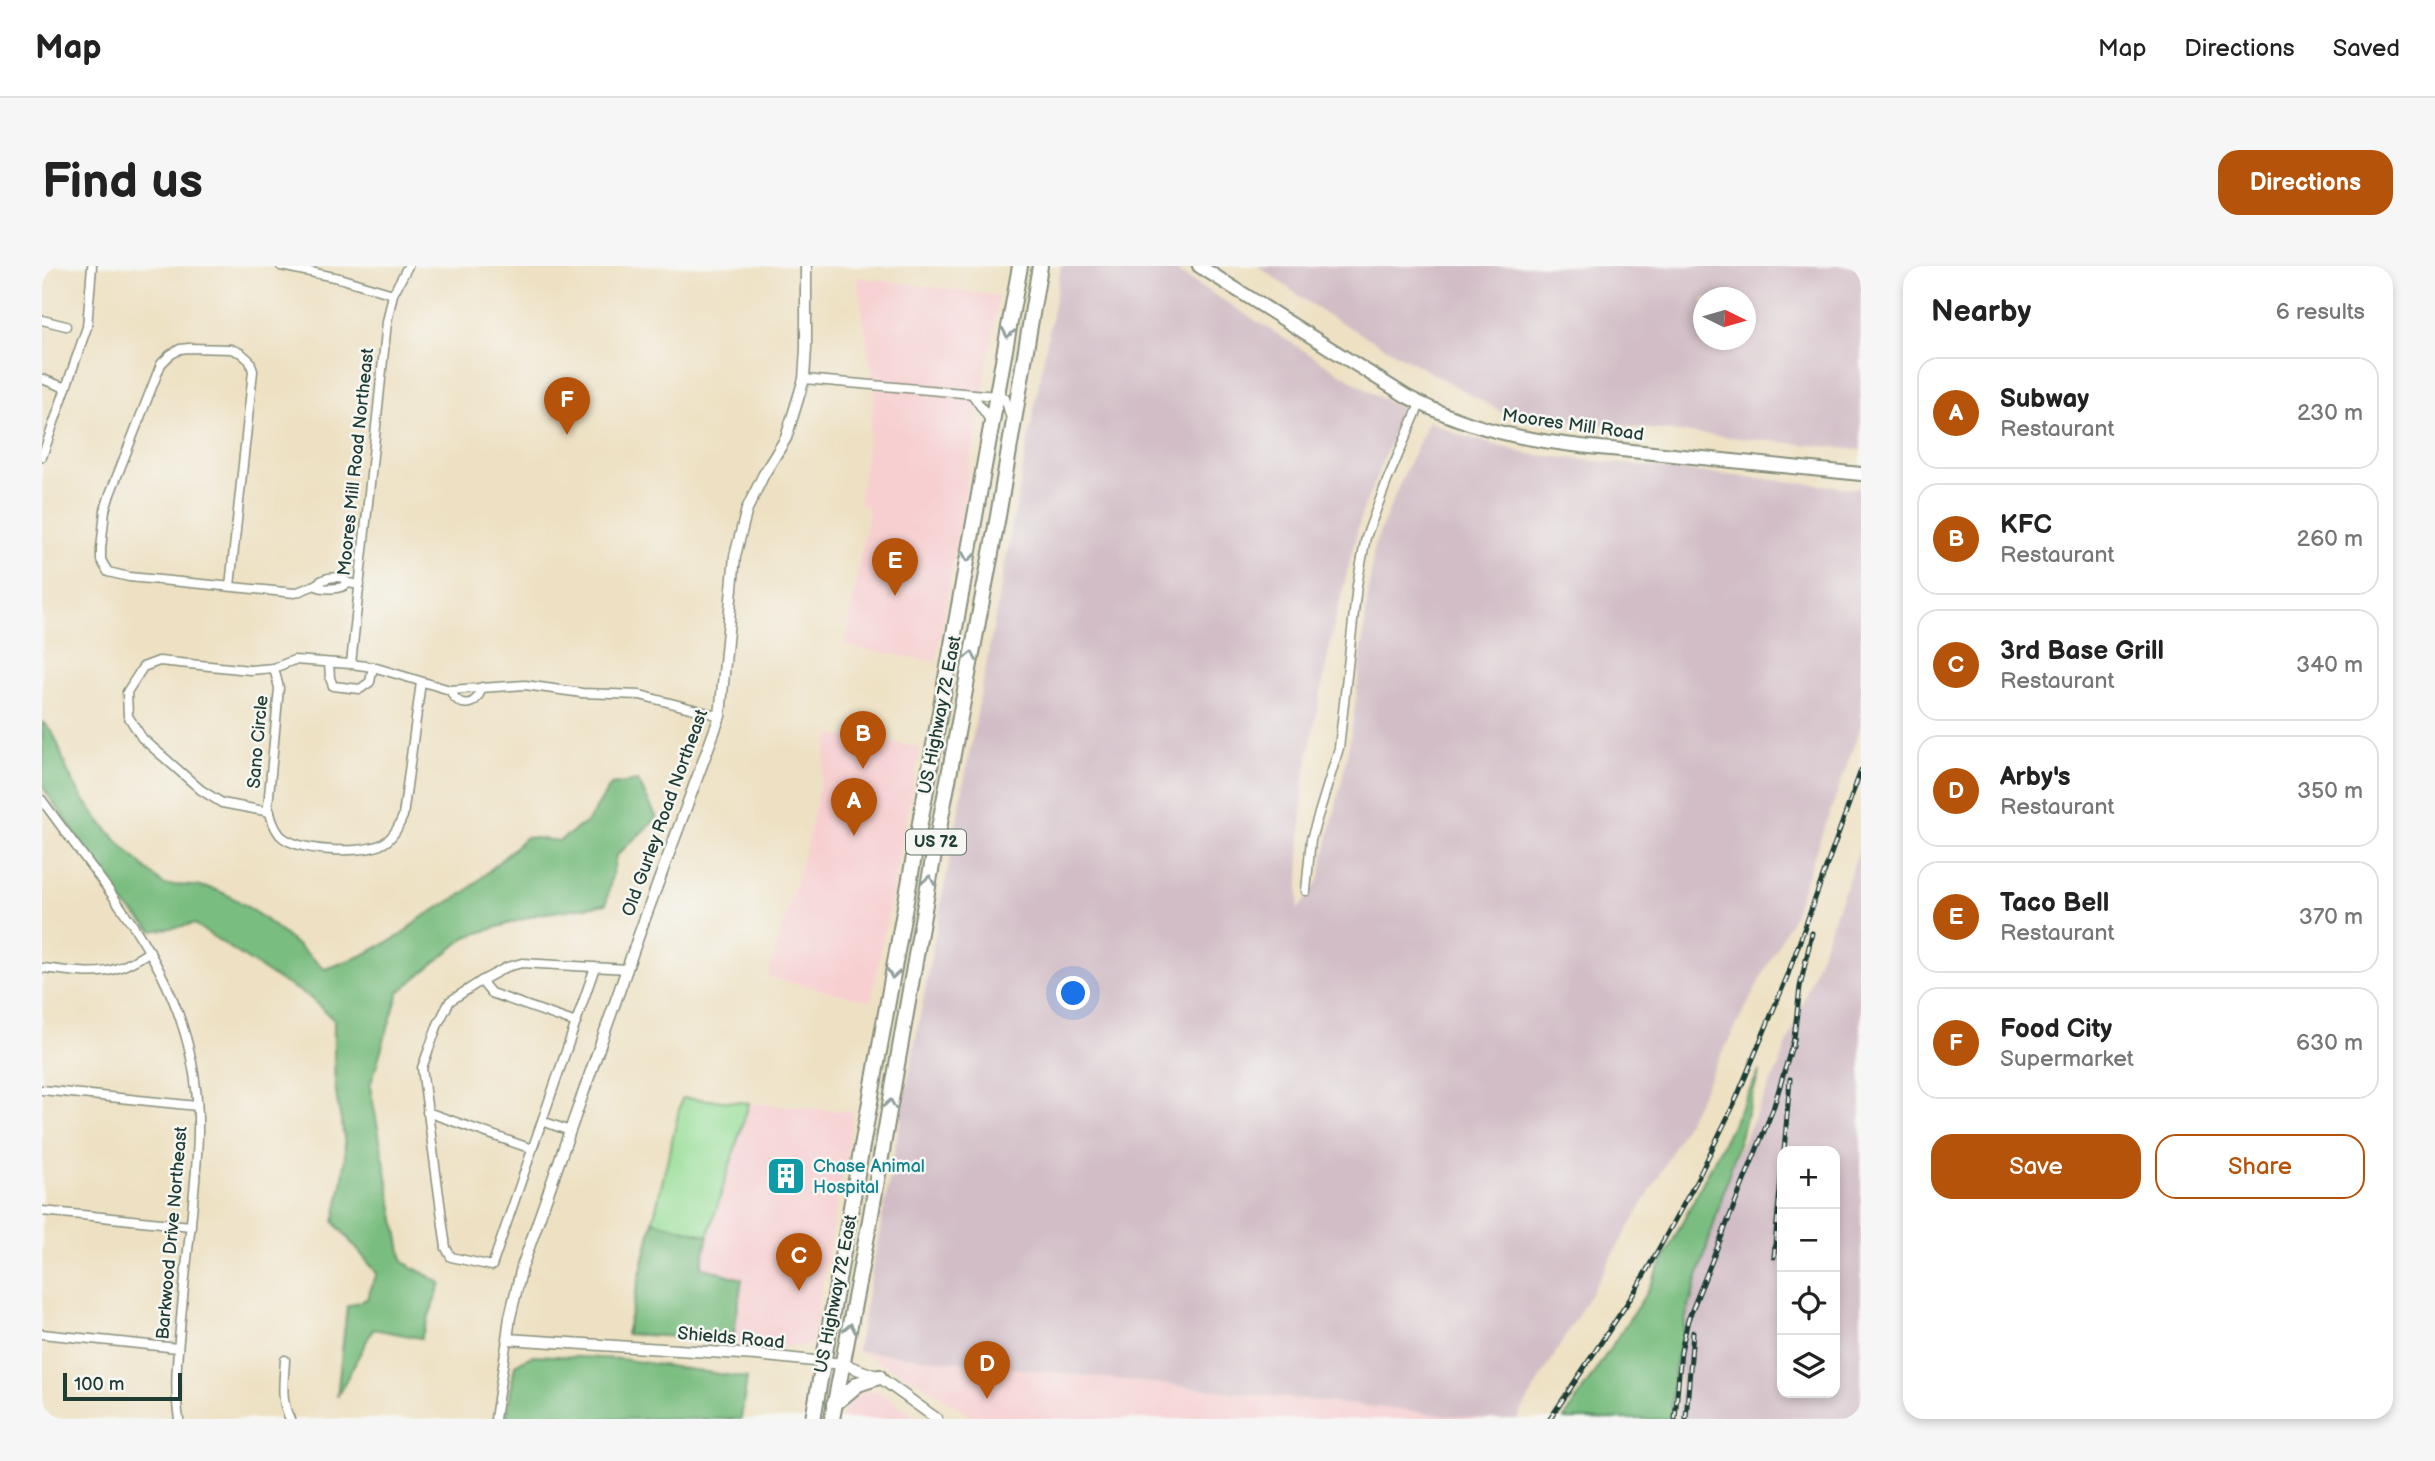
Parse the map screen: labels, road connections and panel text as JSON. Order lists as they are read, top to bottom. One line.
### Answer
{"streets":{"highway":["US Highway 72 East","US 72"],"main road":["Moores Mill Road"],"street":["Moores Mill Road Northeast","Sano Circle","Old Gurley Road Northeast","Barkwood Drive Northeast","Shields Road"]},"crossings":[["US Highway 72 East","Shields Road"],["Old Gurley Road Northeast","Shields Road"]],"places":{"building":["Chase Animal Hospital"]},"scale_bar":"100 m","north":"right","page":{"header":"Map","nav":["Map","Directions","Saved"],"buttons":["Directions",["Save","Share"]],"title":"Find us","heading":["Nearby","6 results"],"list":[{"mark":"A","name":"Subway","note":"Restaurant","value":"230 m"},{"mark":"B","name":"KFC","note":"Restaurant","value":"260 m"},{"mark":"C","name":"3rd Base Grill","note":"Restaurant","value":"340 m"},{"mark":"D","name":"Arby's","note":"Restaurant","value":"350 m"},{"mark":"E","name":"Taco Bell","note":"Restaurant","value":"370 m"},{"mark":"F","name":"Food City","note":"Supermarket","value":"630 m"}],"pins":["F","E","B","A","C","D"],"map_buttons":["+","−"],"scale":"100 m"}}
